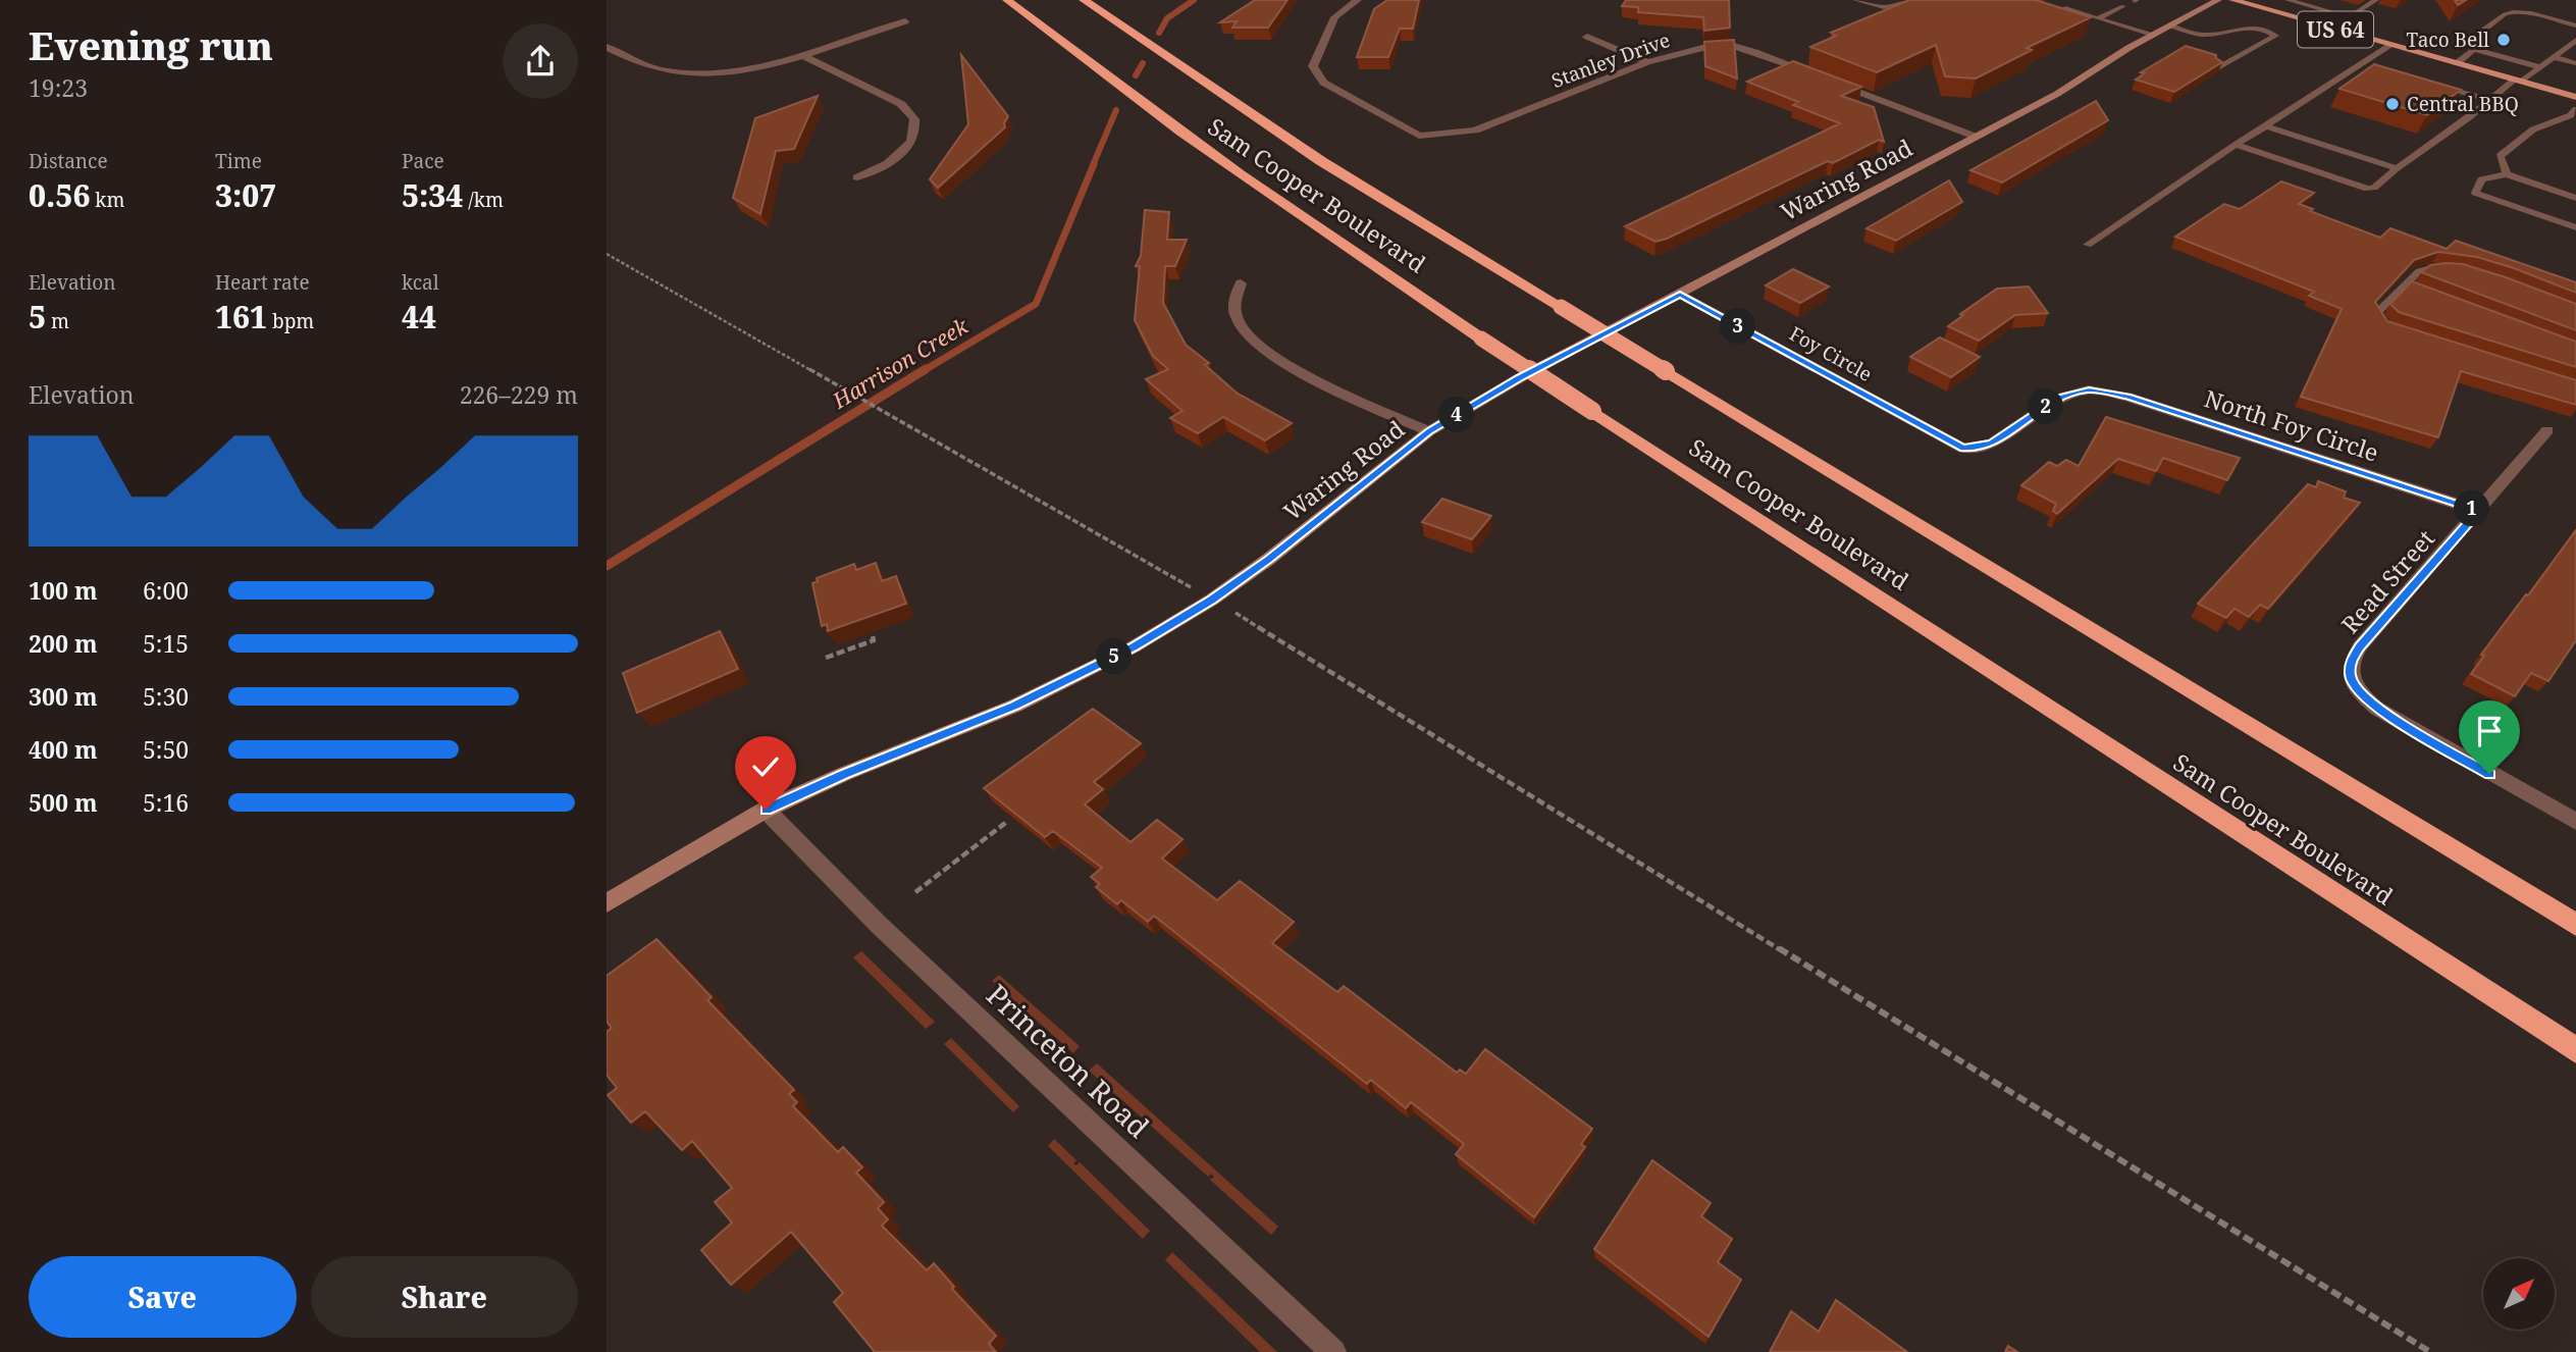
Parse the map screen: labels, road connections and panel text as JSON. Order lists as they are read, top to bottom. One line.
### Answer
{"streets":{"highway":["Sam Cooper Boulevard"],"main road":["US 64","Waring Road"],"street":["Stanley Drive","Foy Circle","North Foy Circle","Read Street","Princeton Road"]},"crossings":[["Stanley Drive","Waring Road"],["Waring Road","Foy Circle"],["Waring Road","Princeton Road"],["Foy Circle","North Foy Circle"],["North Foy Circle","Read Street"]],"water":["Harrison Creek"],"places":["Taco Bell","Central BBQ"],"north":"top right","page":{"heading":["Evening run","19:23"],"stats":[["Distance","0.56 km"],["Time","3:07"],["Pace","5:34 /km"],["Elevation","5 m"],["Heart rate","161 bpm"],["kcal","44"]],"pins":["3","2","4","1","5"],"chart":["Elevation","226–229 m"],"list":[{"name":"100 m","note":"6:00"},{"name":"200 m","note":"5:15"},{"name":"300 m","note":"5:30"},{"name":"400 m","note":"5:50"},{"name":"500 m","note":"5:16"}],"buttons":["Save","Share"]}}
